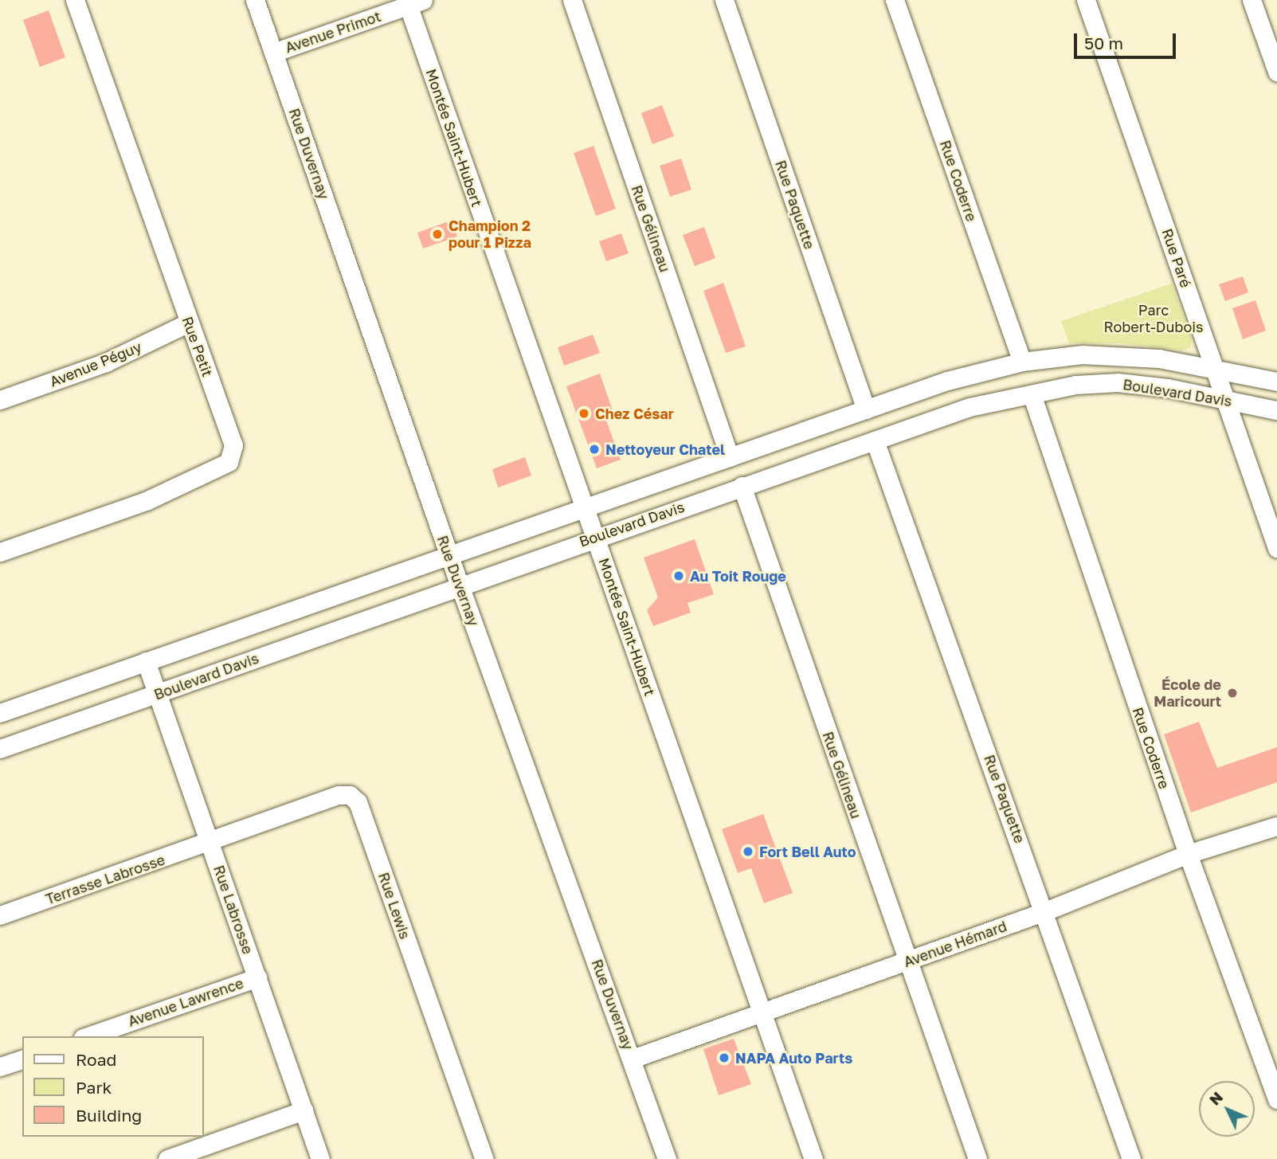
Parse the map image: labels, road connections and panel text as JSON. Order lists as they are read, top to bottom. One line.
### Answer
{"streets":{"street":["Avenue Primot","Montée Saint-Hubert","Rue Duvernay","Rue Coderre","Rue Paquette","Rue Gélineau","Rue Paré","Rue Petit","Avenue Péguy","Boulevard Davis","Terrasse Labrosse","Rue Lewis","Rue Labrosse","Avenue Hémard","Avenue Lawrence"]},"crossings":[["Avenue Primot","Montée Saint-Hubert"],["Avenue Primot","Rue Duvernay"],["Montée Saint-Hubert","Boulevard Davis"],["Montée Saint-Hubert","Avenue Hémard"],["Rue Duvernay","Boulevard Davis"],["Rue Duvernay","Avenue Hémard"],["Rue Coderre","Boulevard Davis"],["Rue Coderre","Avenue Hémard"],["Rue Paquette","Boulevard Davis"],["Rue Paquette","Avenue Hémard"],["Rue Gélineau","Boulevard Davis"],["Rue Gélineau","Avenue Hémard"],["Rue Paré","Boulevard Davis"],["Rue Petit","Avenue Péguy"],["Boulevard Davis","Rue Labrosse"],["Terrasse Labrosse","Rue Lewis"],["Terrasse Labrosse","Rue Labrosse"],["Rue Lewis","Rue Labrosse"],["Rue Labrosse","Avenue Lawrence"]],"parks":["Parc Robert-Dubois"],"places":["Champion 2 pour 1 Pizza","Chez César","Nettoyeur Chatel","Au Toit Rouge","École de Maricourt","Fort Bell Auto","NAPA Auto Parts"],"legend":["Road","Park","Building"],"scale_bar":"50 m","north":"top left"}
